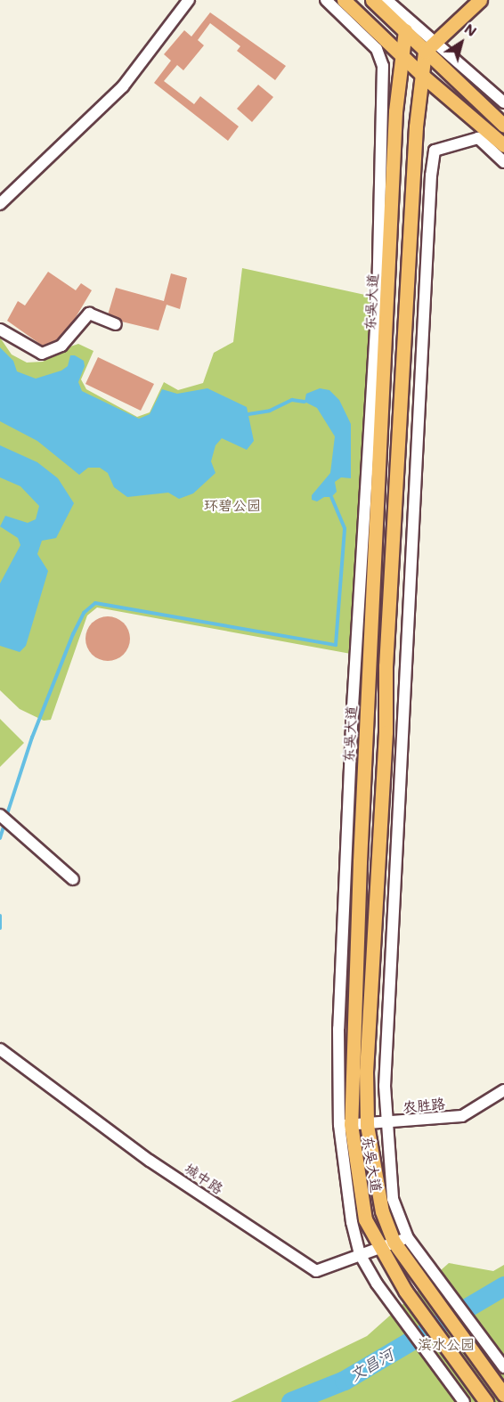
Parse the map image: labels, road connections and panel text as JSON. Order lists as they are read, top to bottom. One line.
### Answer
{"streets":{"main road":["东吴大道"],"street":["农胜路","城中路"]},"crossings":[["东吴大道","农胜路"],["东吴大道","城中路"]],"water":["文昌河"],"parks":["环碧公园","滨水公园"],"north":"top right"}
